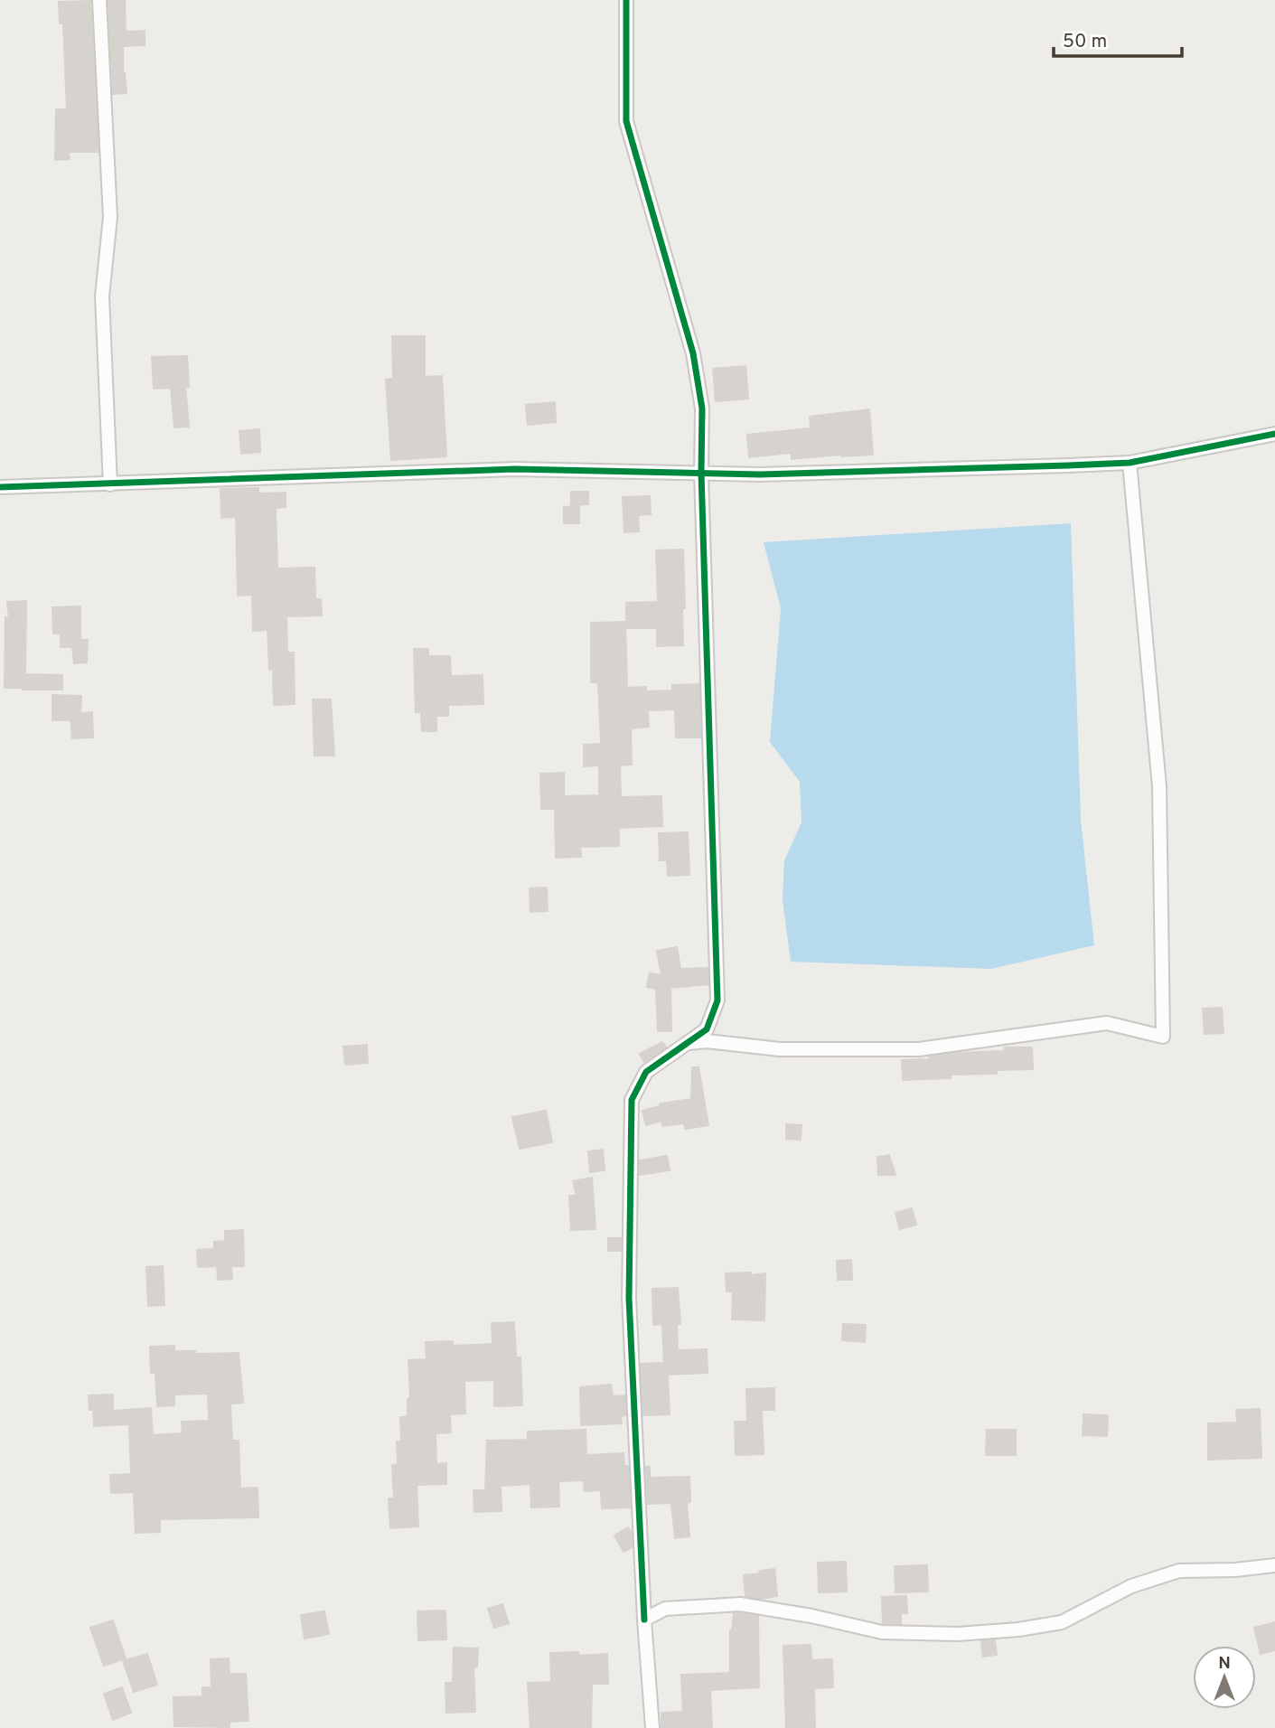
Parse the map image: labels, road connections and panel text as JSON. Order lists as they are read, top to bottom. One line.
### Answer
{"scale_bar":"50 m","north":"top"}
